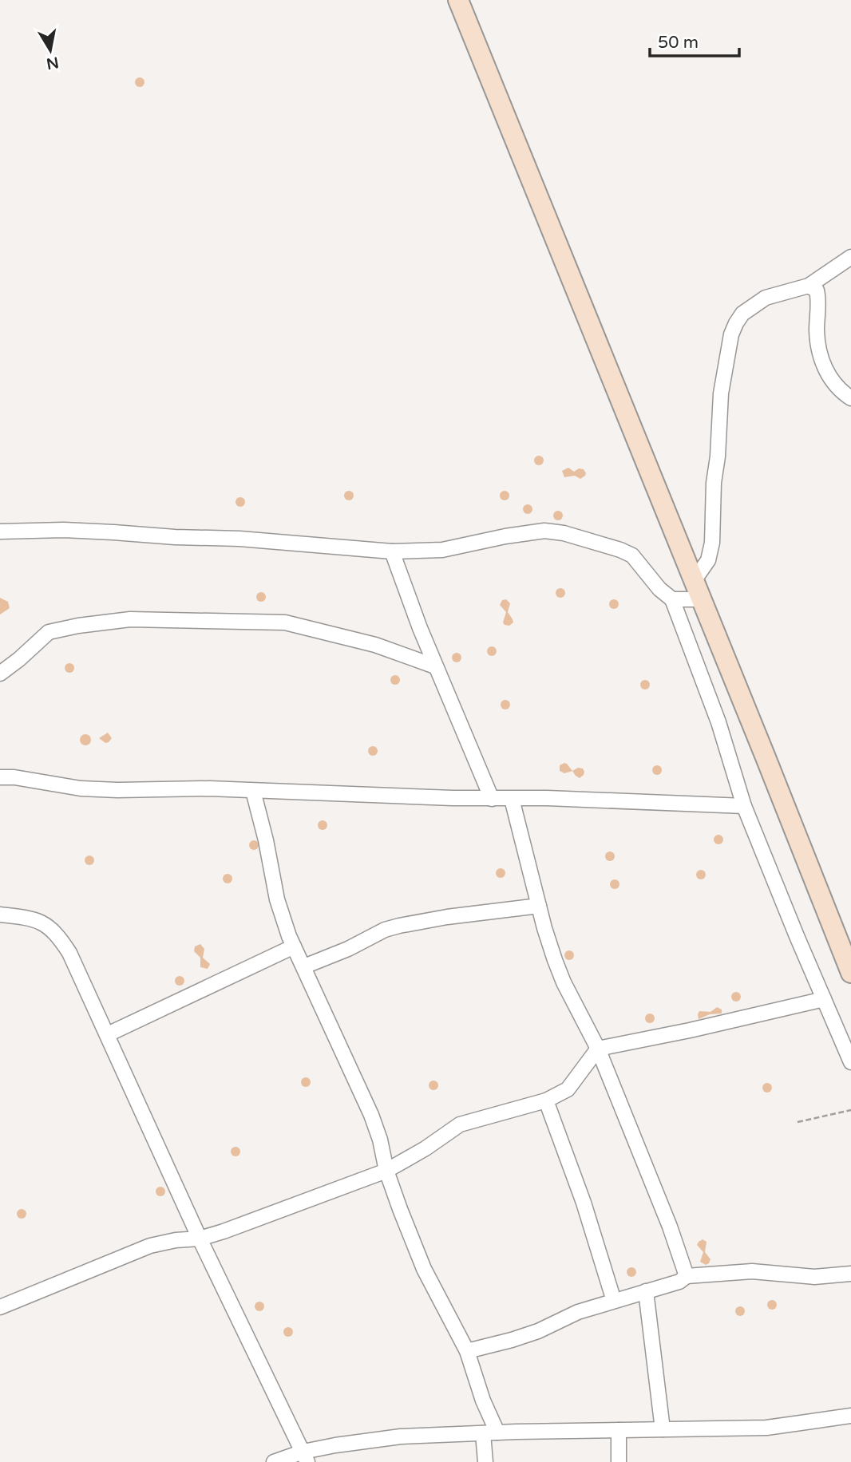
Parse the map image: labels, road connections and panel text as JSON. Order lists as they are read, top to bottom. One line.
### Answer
{"scale_bar":"50 m","north":"bottom"}
